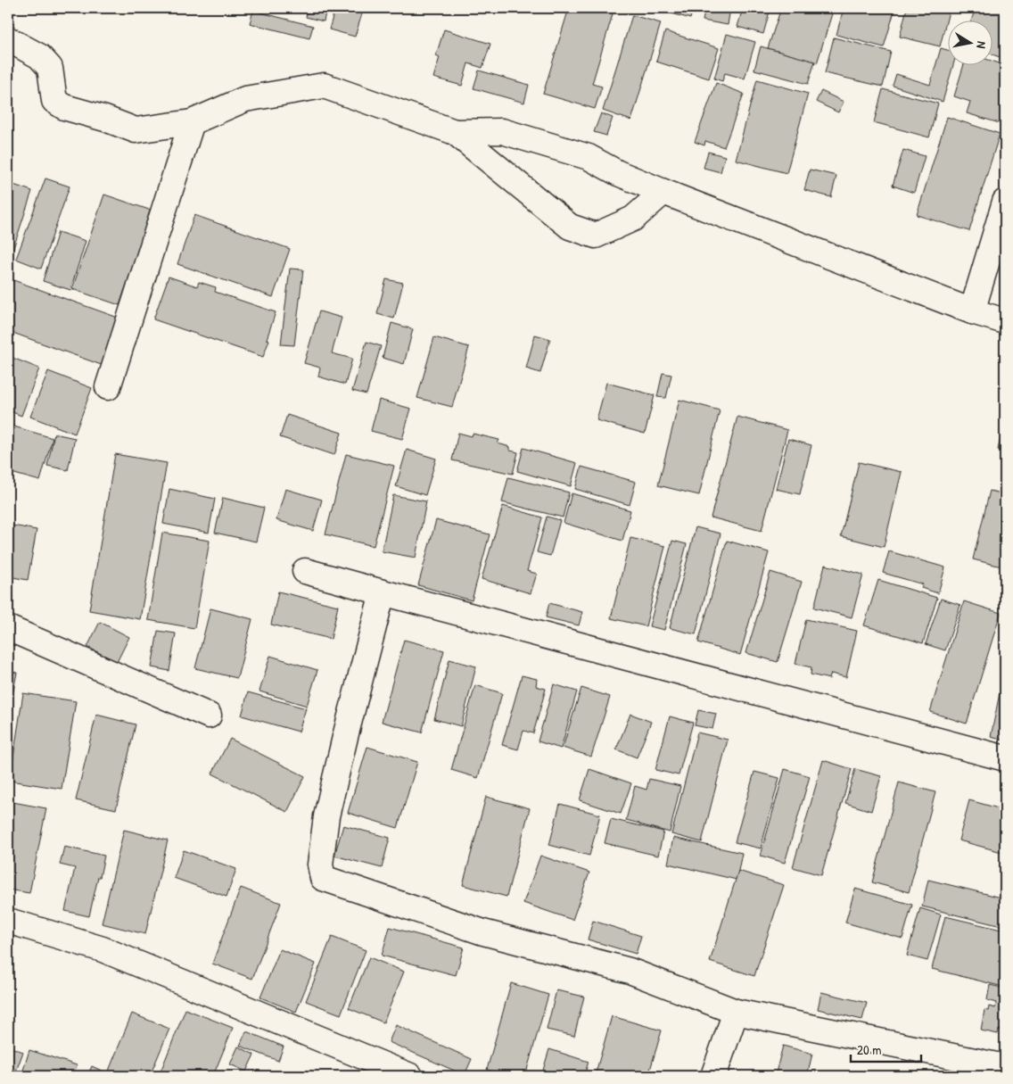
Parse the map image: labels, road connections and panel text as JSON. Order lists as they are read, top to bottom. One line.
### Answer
{"scale_bar":"20 m","north":"right"}
